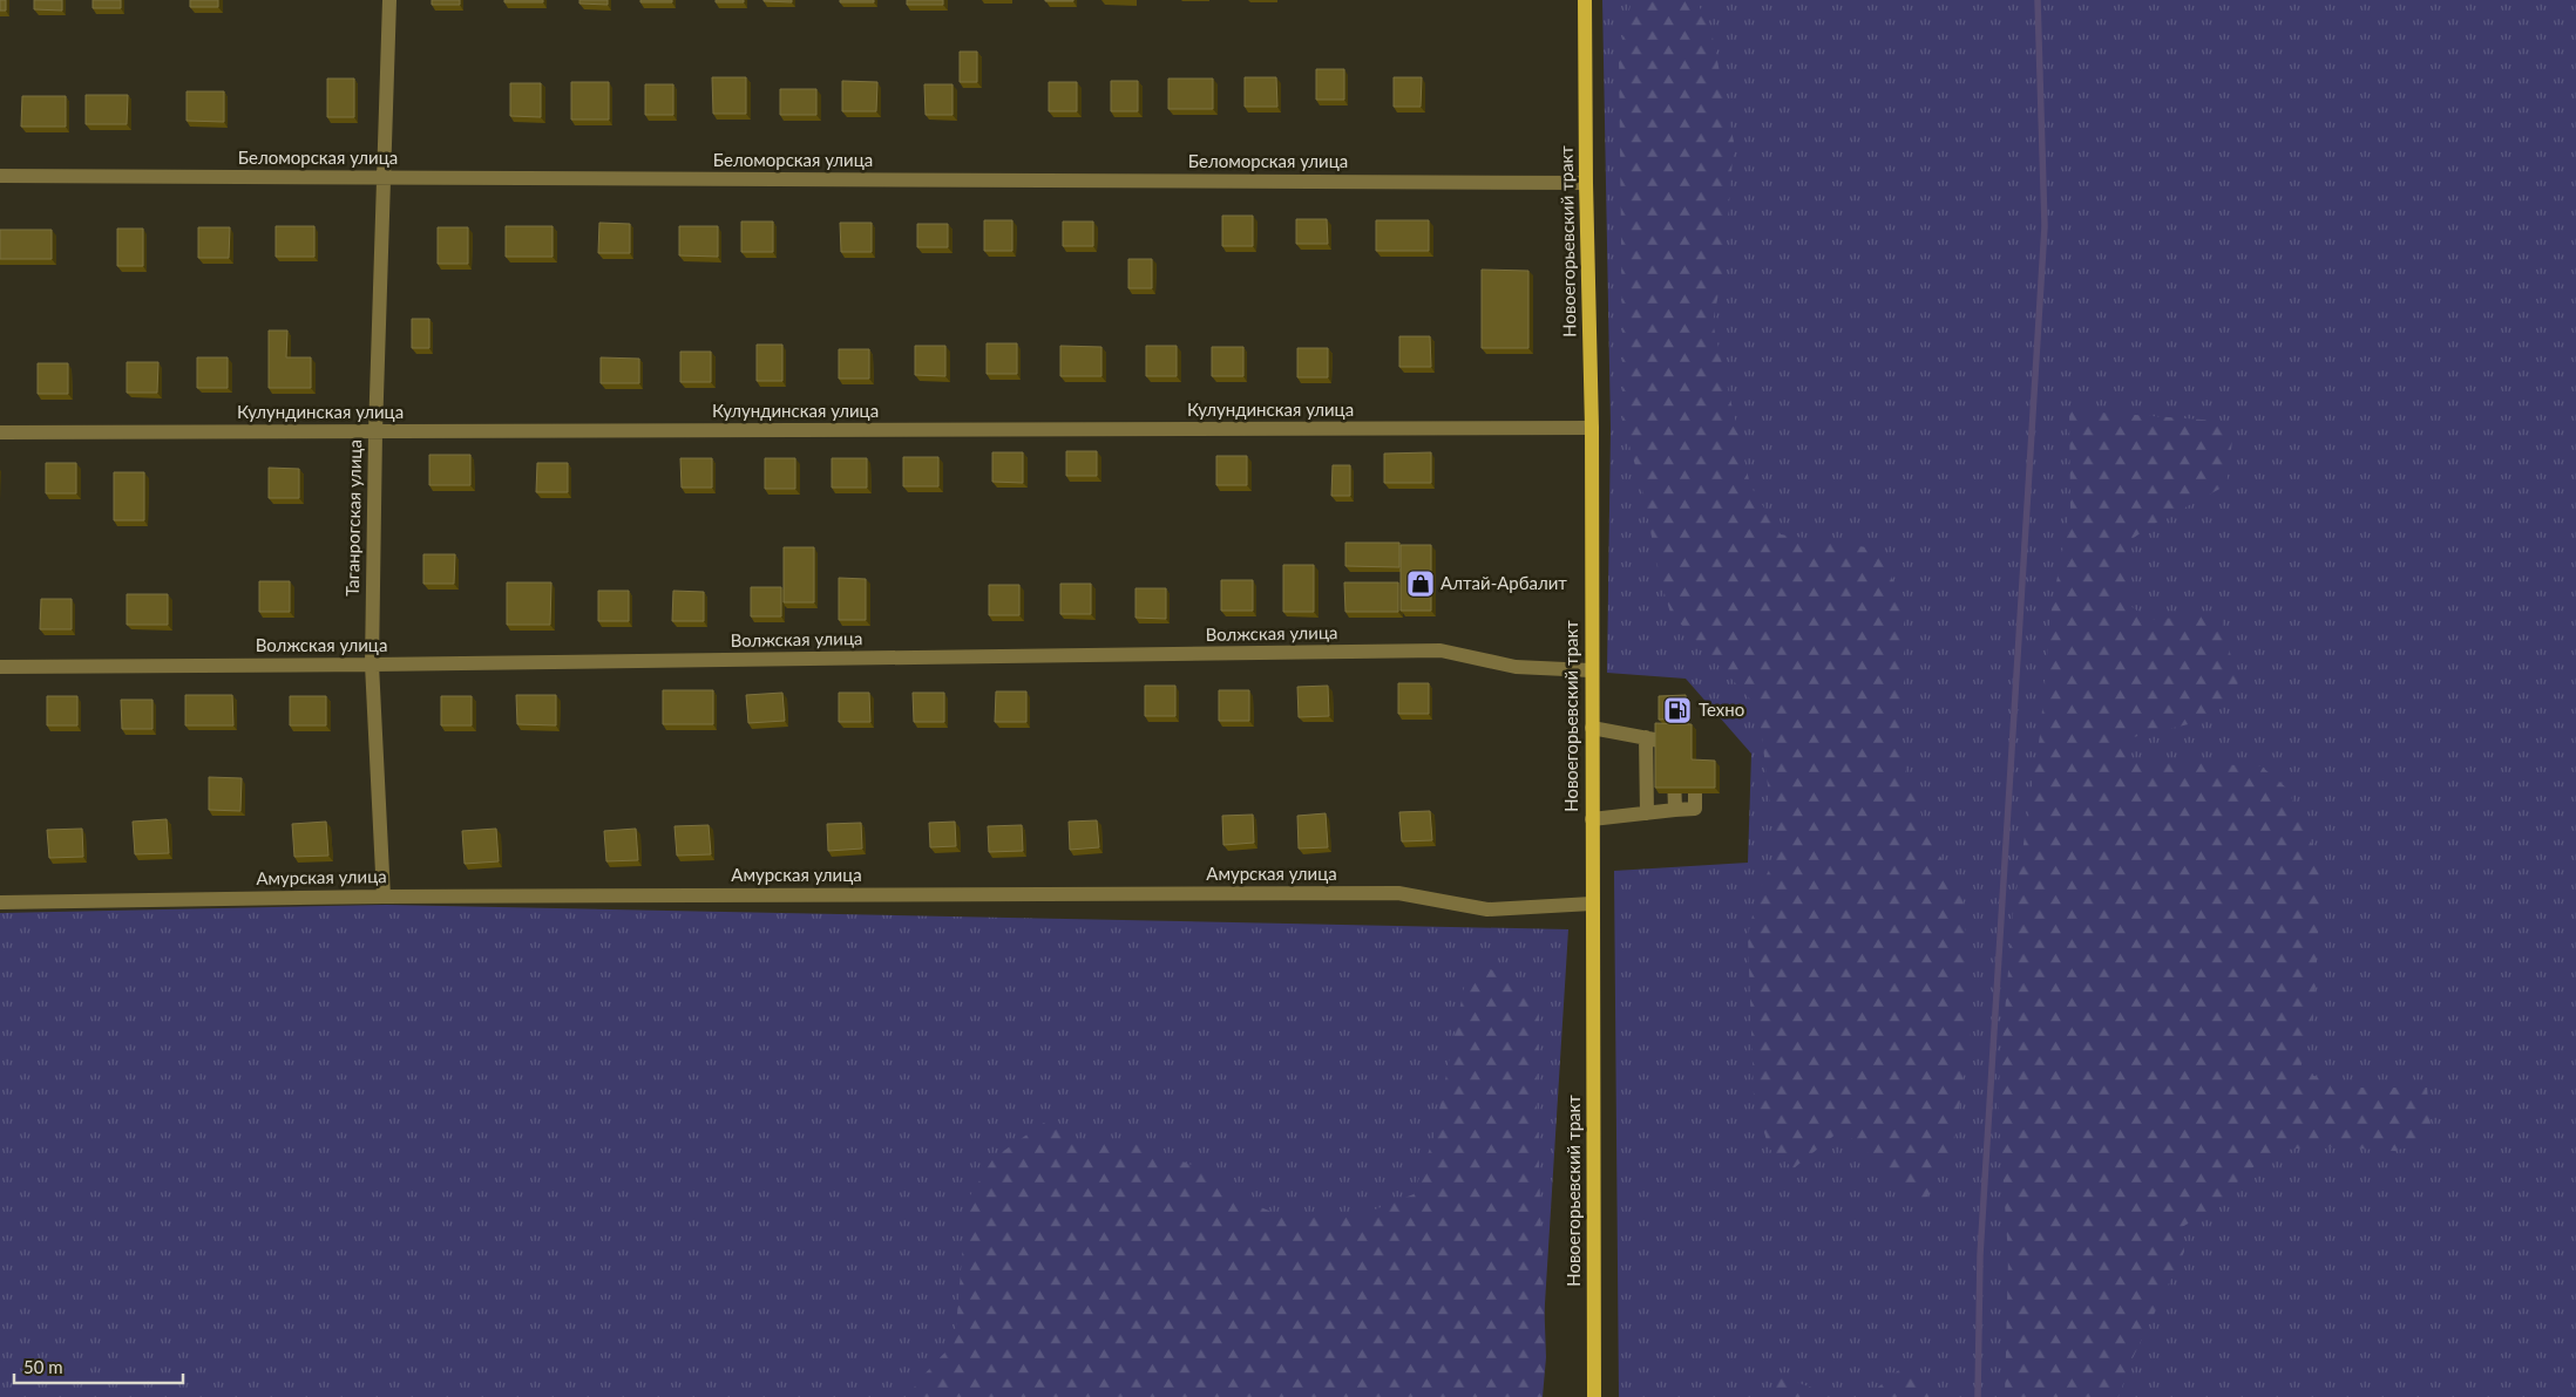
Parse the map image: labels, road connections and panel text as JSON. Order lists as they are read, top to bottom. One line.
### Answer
{"streets":{"main road":["Новоегорьевский тракт"],"street":["Беломорская улица","Кулундинская улица","Таганрогская улица","Волжская улица","Амурская улица"]},"crossings":[["Беломорская улица","Новоегорьевский тракт"],["Беломорская улица","Таганрогская улица"],["Новоегорьевский тракт","Кулундинская улица"],["Новоегорьевский тракт","Волжская улица"],["Новоегорьевский тракт","Амурская улица"],["Кулундинская улица","Таганрогская улица"],["Таганрогская улица","Волжская улица"],["Таганрогская улица","Амурская улица"]],"places":{"shop":["Алтай-Арбалит"],"fuel station":["Техно"]},"scale_bar":"50 m"}
